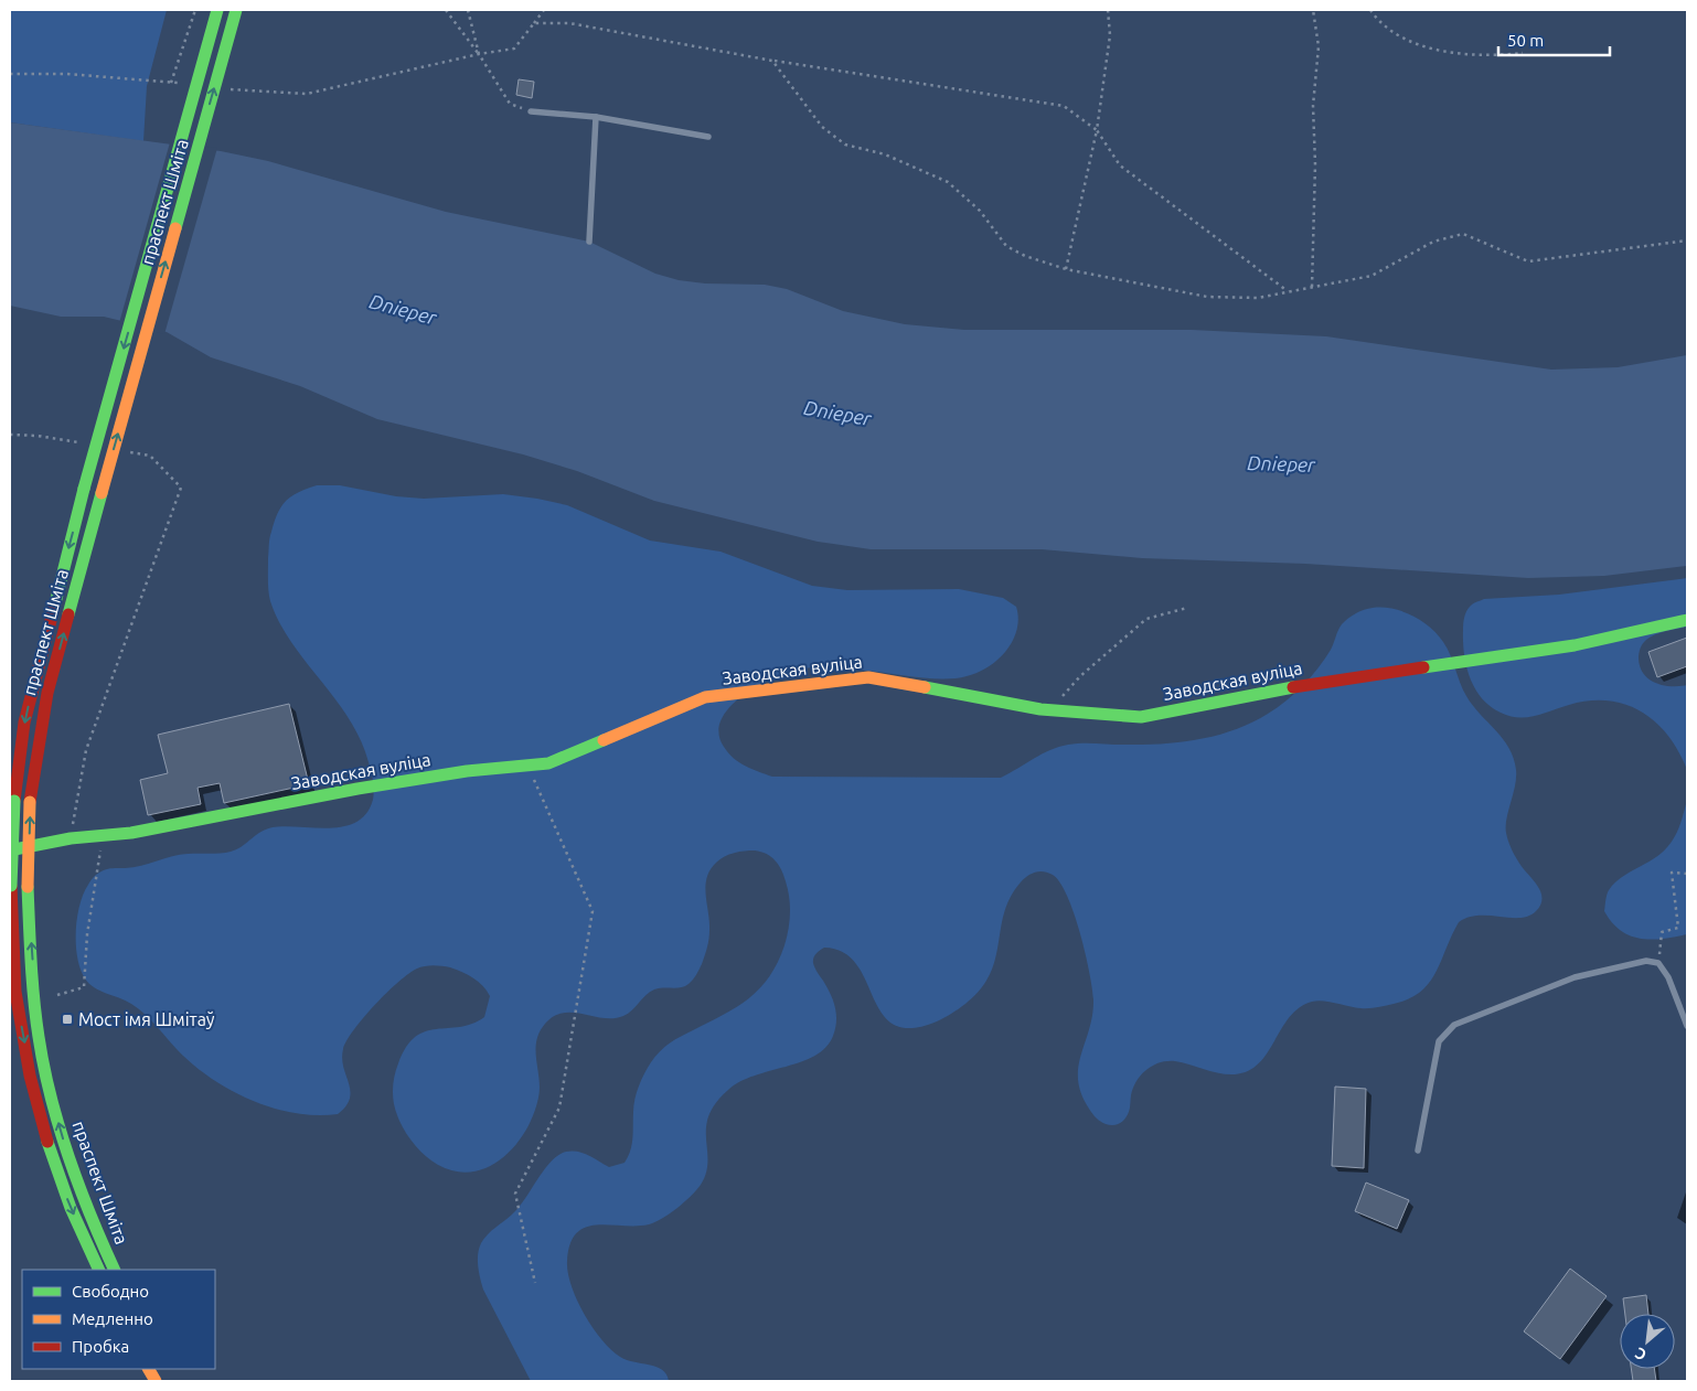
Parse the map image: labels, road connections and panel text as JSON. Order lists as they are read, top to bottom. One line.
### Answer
{"streets":{"main road":["праспект Шміта","Заводская вуліца"]},"water":["Dnieper"],"places":{"transit":["Мост імя Шмітаў"]},"legend":["Свободно","Медленно","Пробка"],"scale_bar":"50 m","north":"bottom left"}
